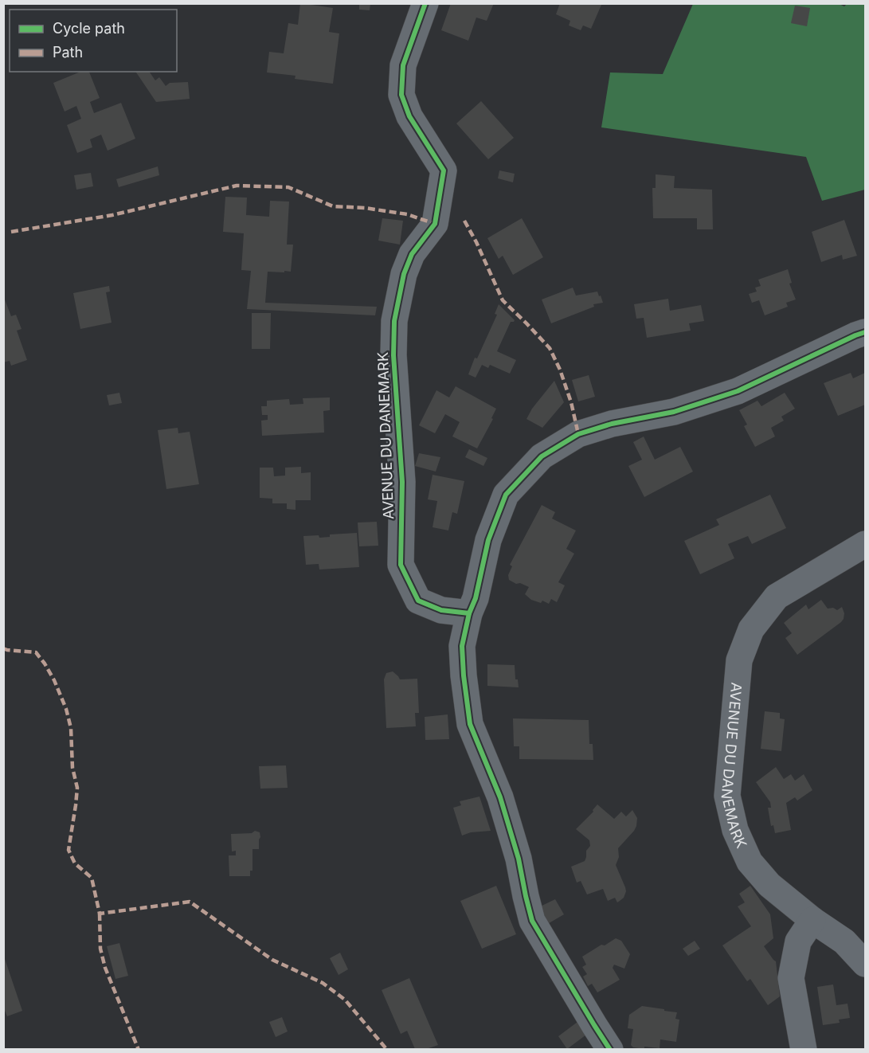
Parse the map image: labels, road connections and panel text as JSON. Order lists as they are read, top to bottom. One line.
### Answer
{"streets":{"street":["AVENUE DU DANEMARK"]},"legend":["Cycle path","Path"]}
